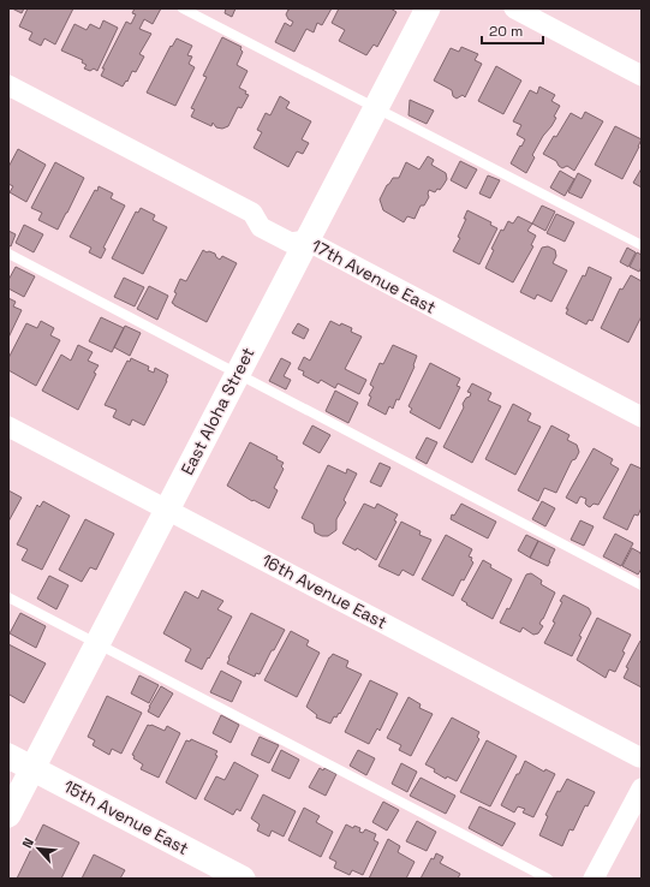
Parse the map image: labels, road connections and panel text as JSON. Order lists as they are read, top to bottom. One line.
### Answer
{"streets":{"street":["17th Avenue East","East Aloha Street","16th Avenue East","15th Avenue East"]},"crossings":[["17th Avenue East","East Aloha Street"],["East Aloha Street","16th Avenue East"],["East Aloha Street","15th Avenue East"]],"scale_bar":"20 m","north":"top left"}
